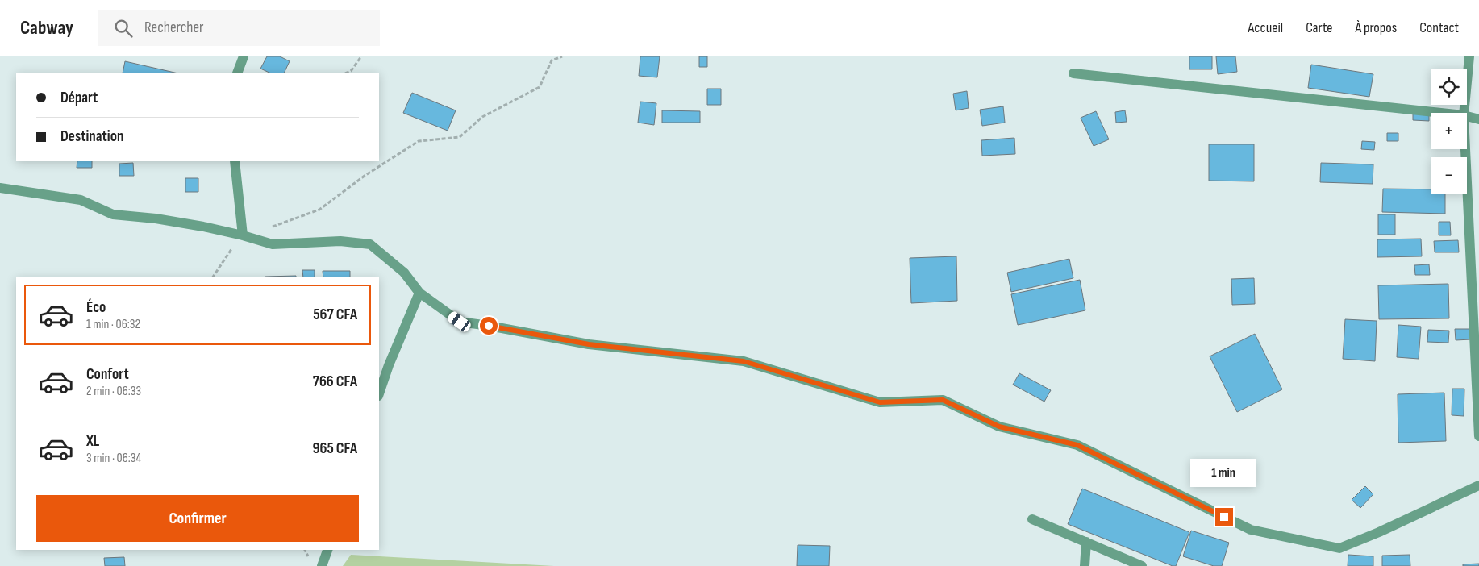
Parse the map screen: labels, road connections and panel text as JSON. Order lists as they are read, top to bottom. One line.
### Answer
{"page":{"header":"Cabway","search":"Rechercher","nav":["Accueil","Carte","À propos","Contact"],"map_buttons":["+","−"],"banner":["Départ","Destination"],"list":[{"name":"Éco","note":"1 min · 06:32","value":"567 CFA"},{"name":"Confort","note":"2 min · 06:33","value":"766 CFA"},{"name":"XL","note":"3 min · 06:34","value":"965 CFA"}],"bubble":"1 min","buttons":"Confirmer"}}
